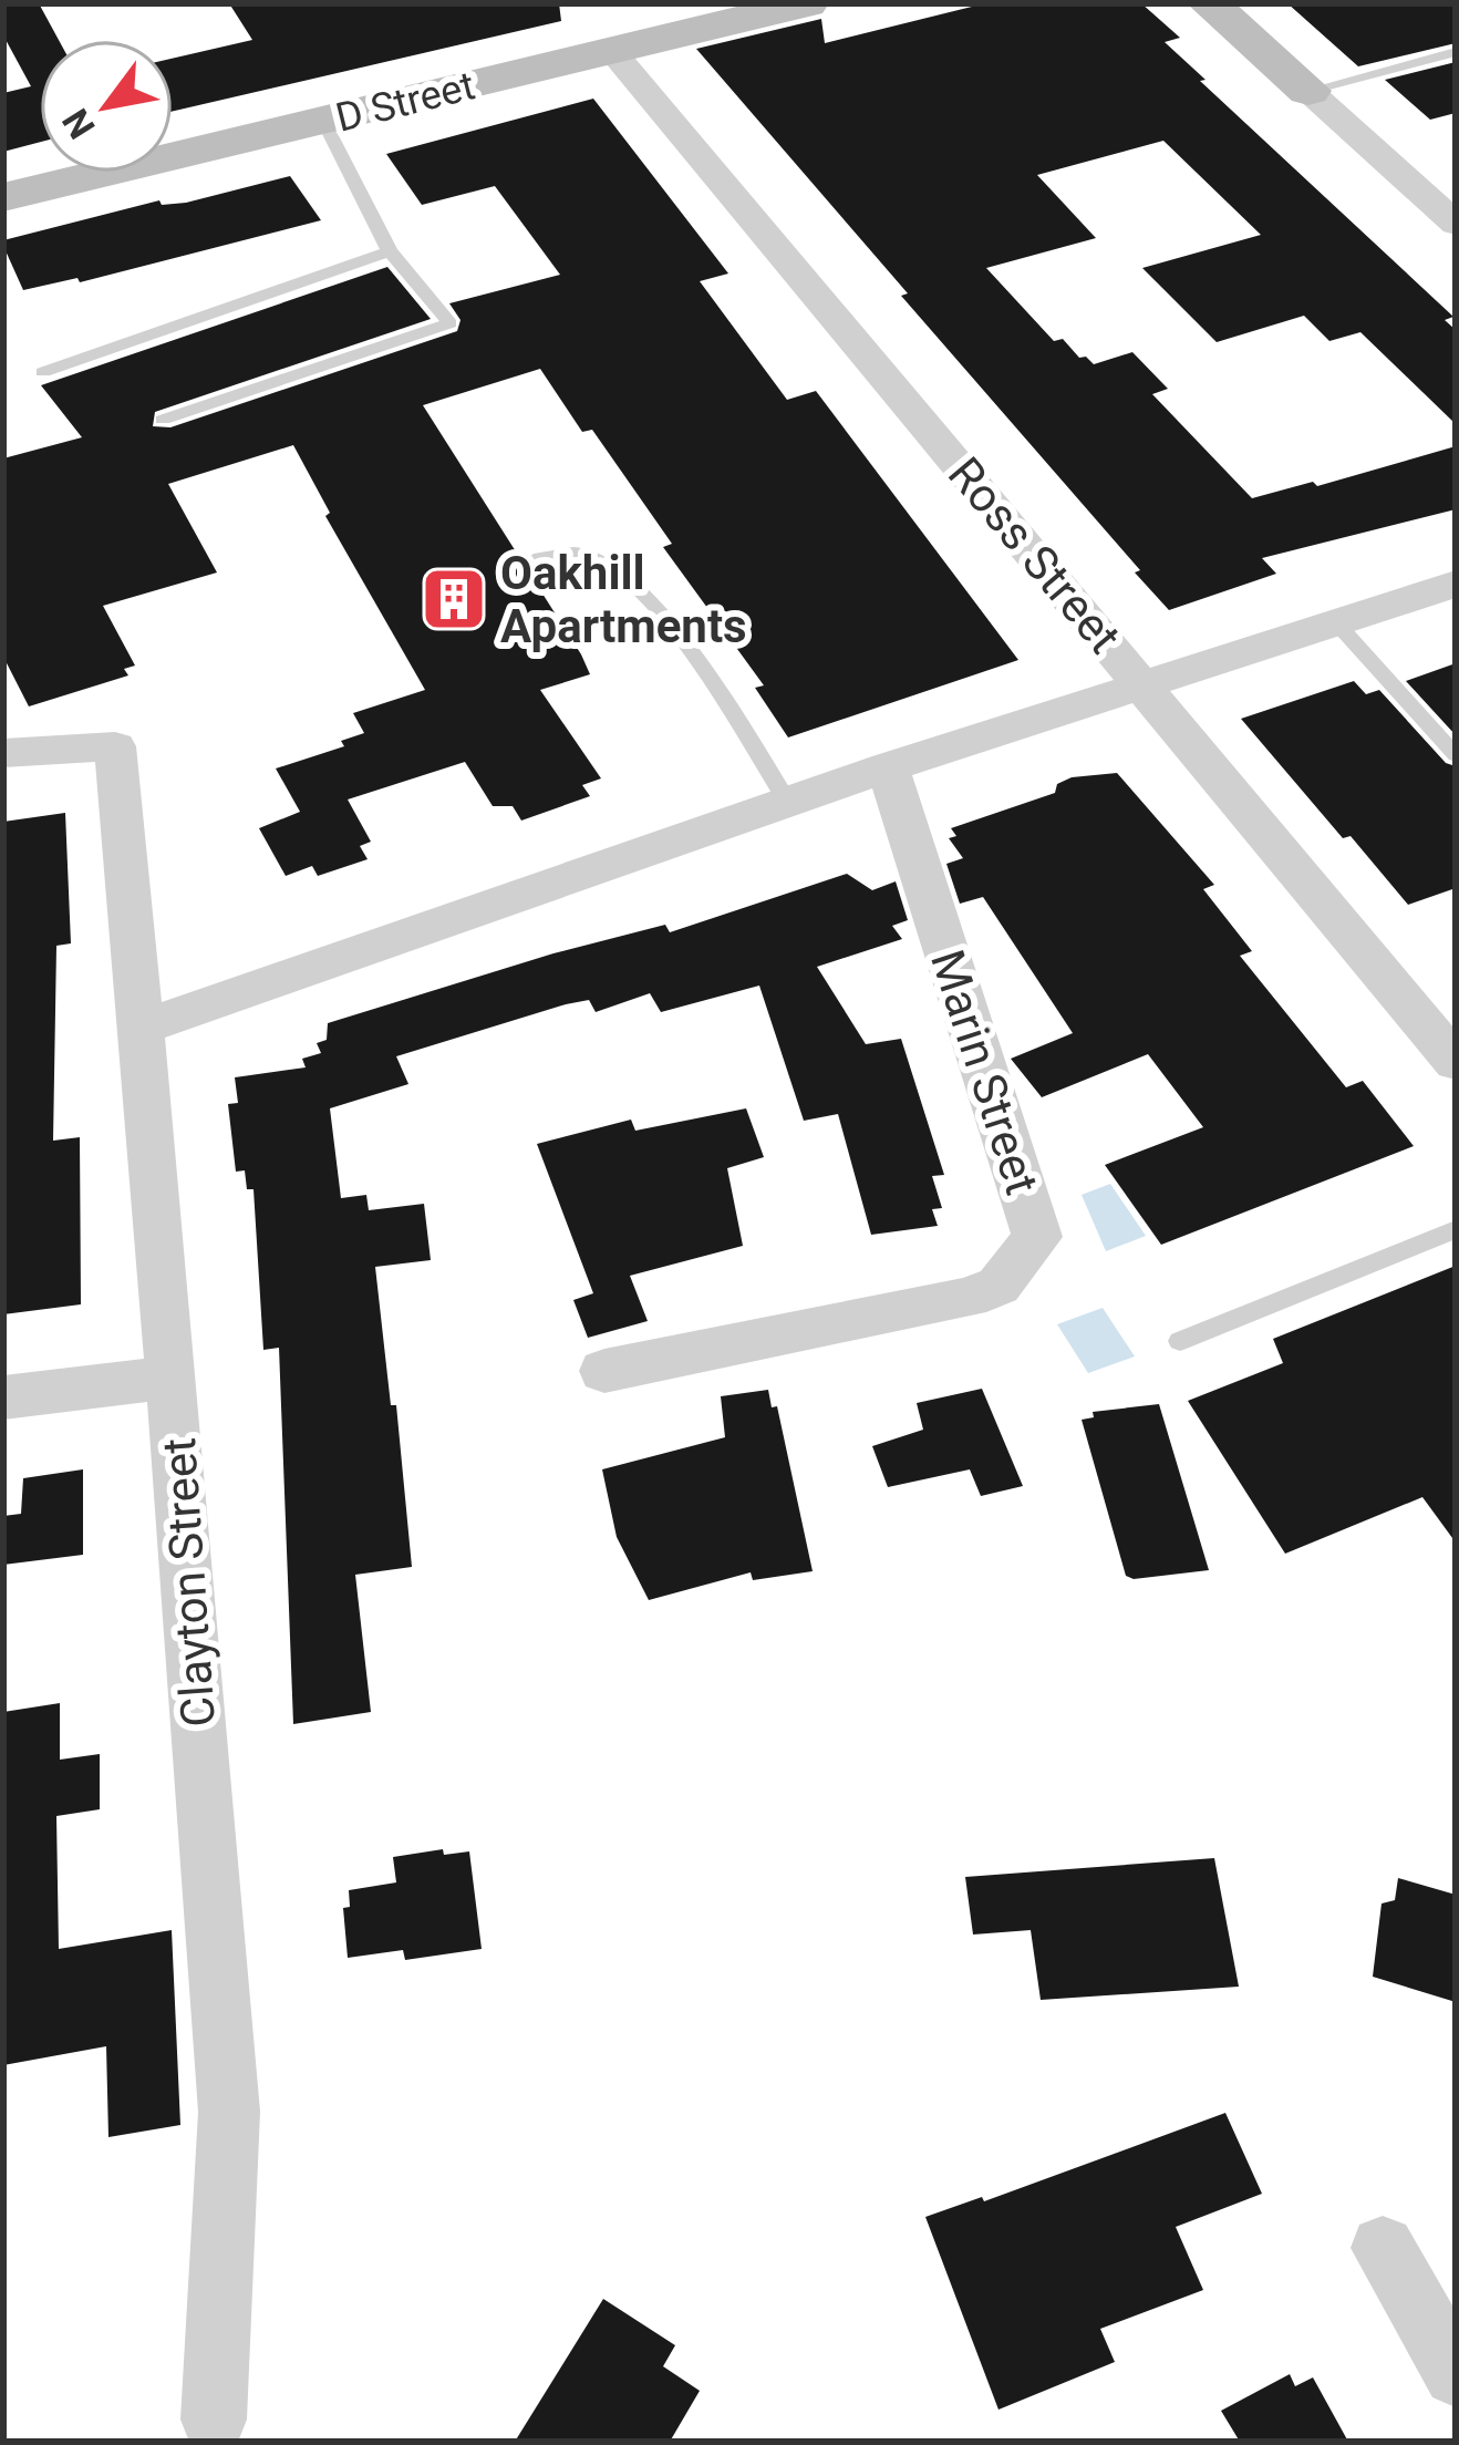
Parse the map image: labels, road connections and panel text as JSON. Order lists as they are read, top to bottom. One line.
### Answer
{"streets":{"street":["D Street","Ross Street","Marin Street","Clayton Street"]},"crossings":[["D Street","Ross Street"]],"places":{"building":["Oakhill Apartments"]},"north":"bottom left"}
